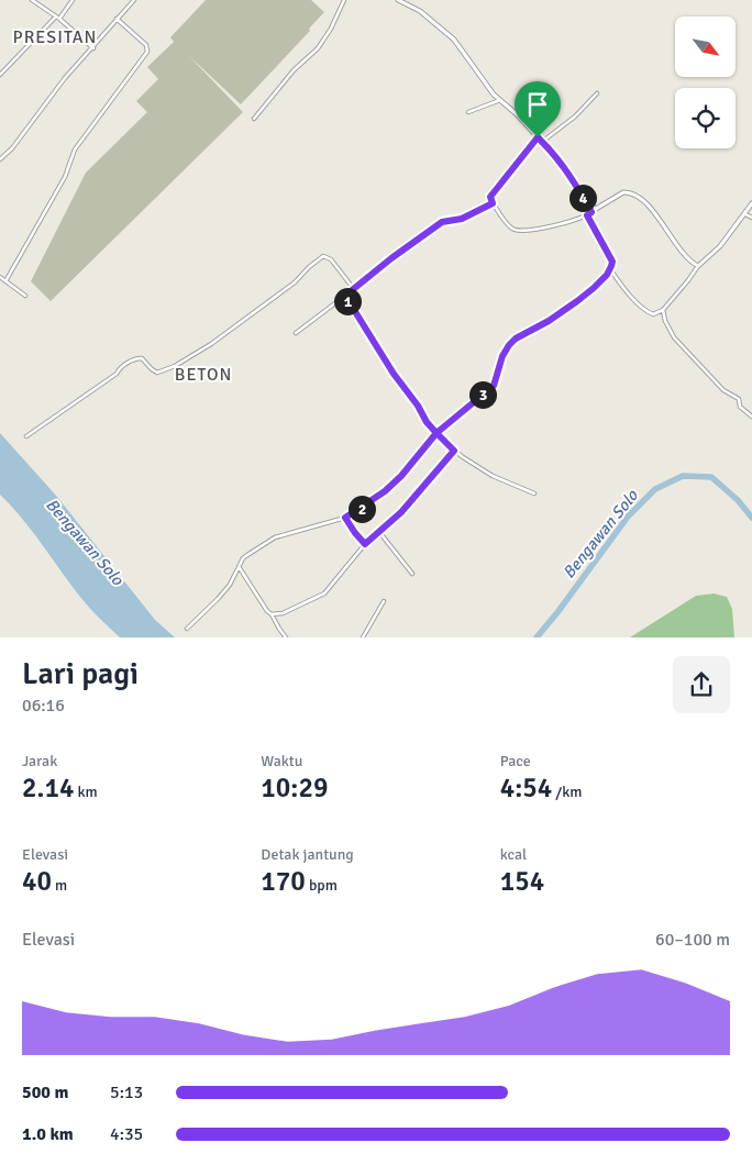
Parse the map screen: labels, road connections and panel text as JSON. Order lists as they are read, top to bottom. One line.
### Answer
{"districts":["PRESITAN","BETON"],"water":["Bengawan Solo"],"north":"bottom right","page":{"pins":["4","1","3","2"],"heading":["Lari pagi","06:16"],"stats":[["Jarak","2.14 km"],["Waktu","10:29"],["Pace","4:54 /km"],["Elevasi","40 m"],["Detak jantung","170 bpm"],["kcal","154"]],"chart":["Elevasi","60–100 m"],"list":[{"name":"500 m","note":"5:13"},{"name":"1.0 km","note":"4:35"}]}}
